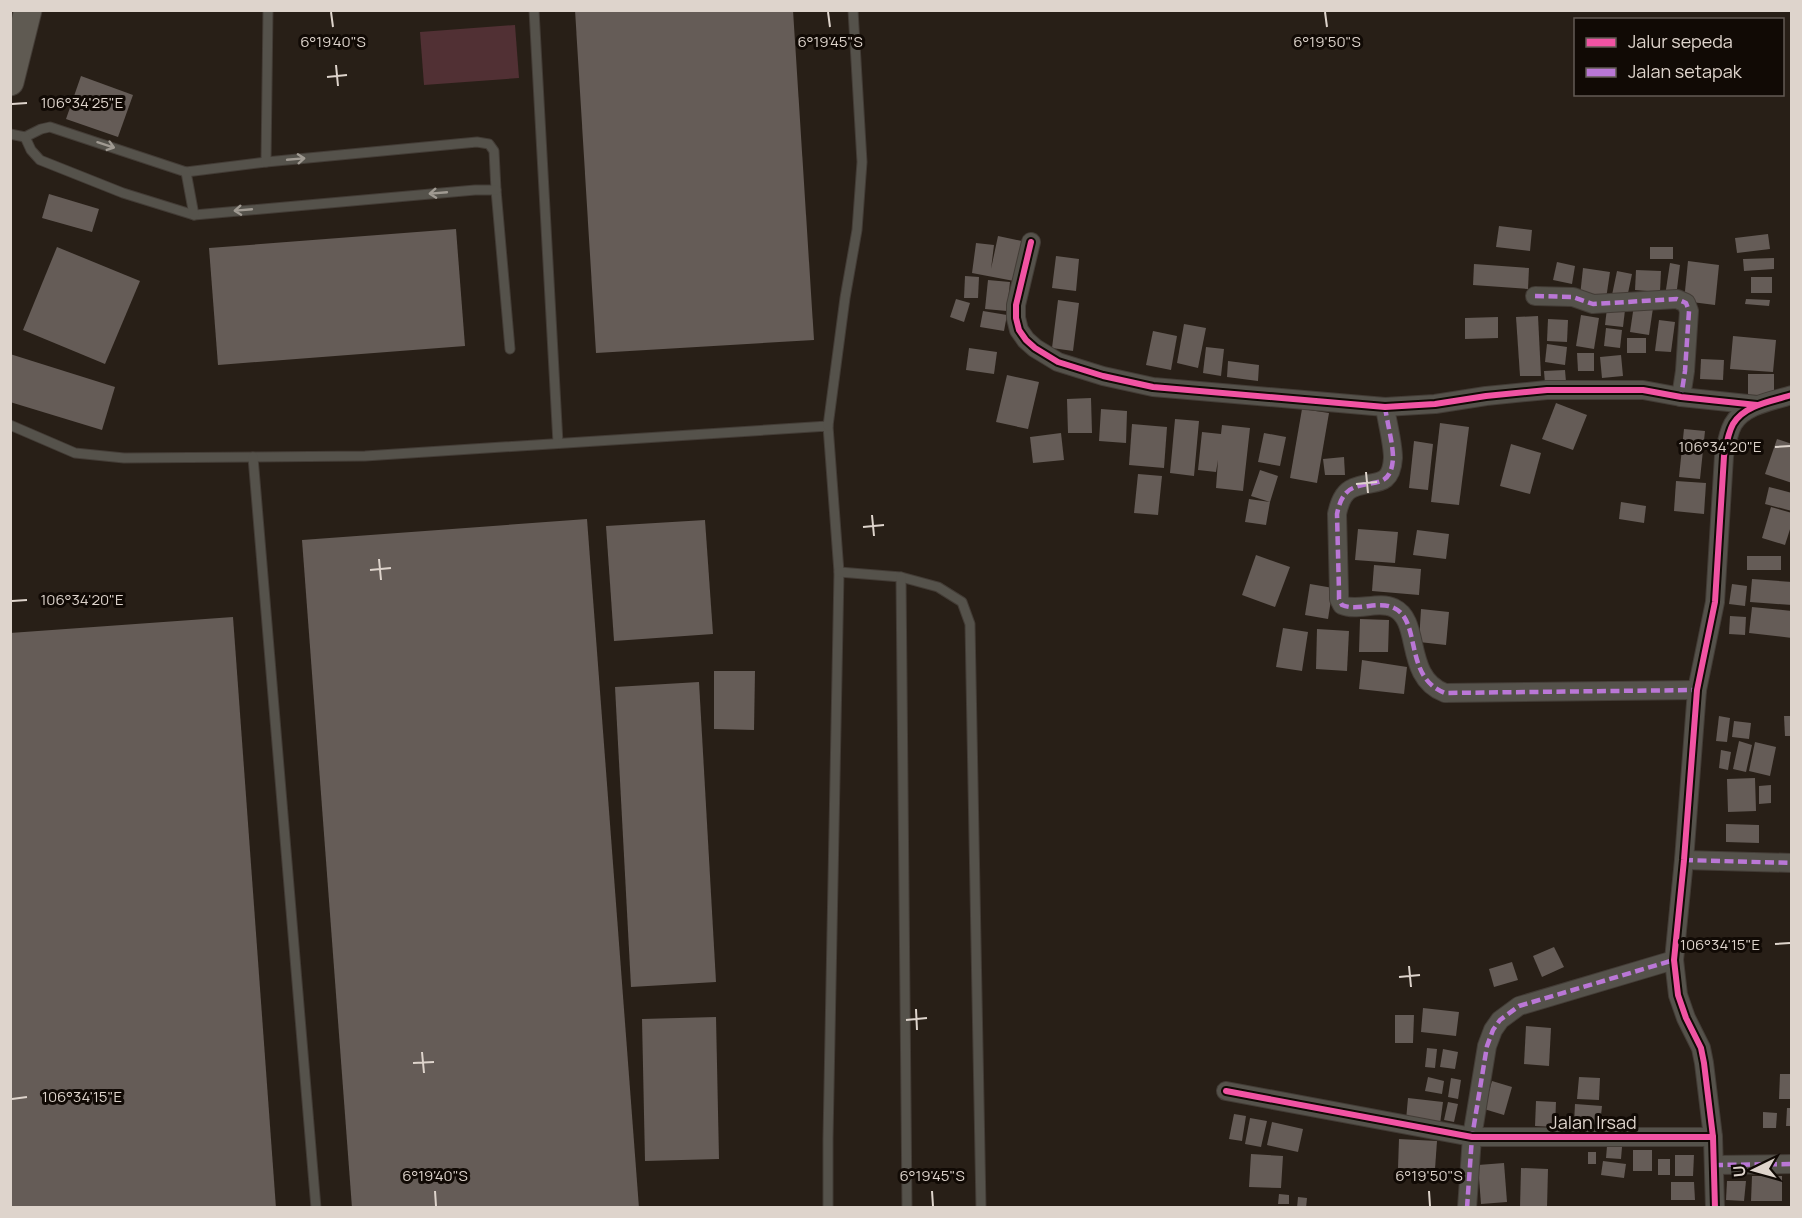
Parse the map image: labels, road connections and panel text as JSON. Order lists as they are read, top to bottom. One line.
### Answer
{"streets":{"street":["Jalan Irsad"]},"legend":["Jalur sepeda","Jalan setapak"],"north":"left","coordinates":["6°19'40\"S","6°19'45\"S","6°19'50\"S","106°34'25\"E","106°34'20\"E","106°34'15\"E"]}
